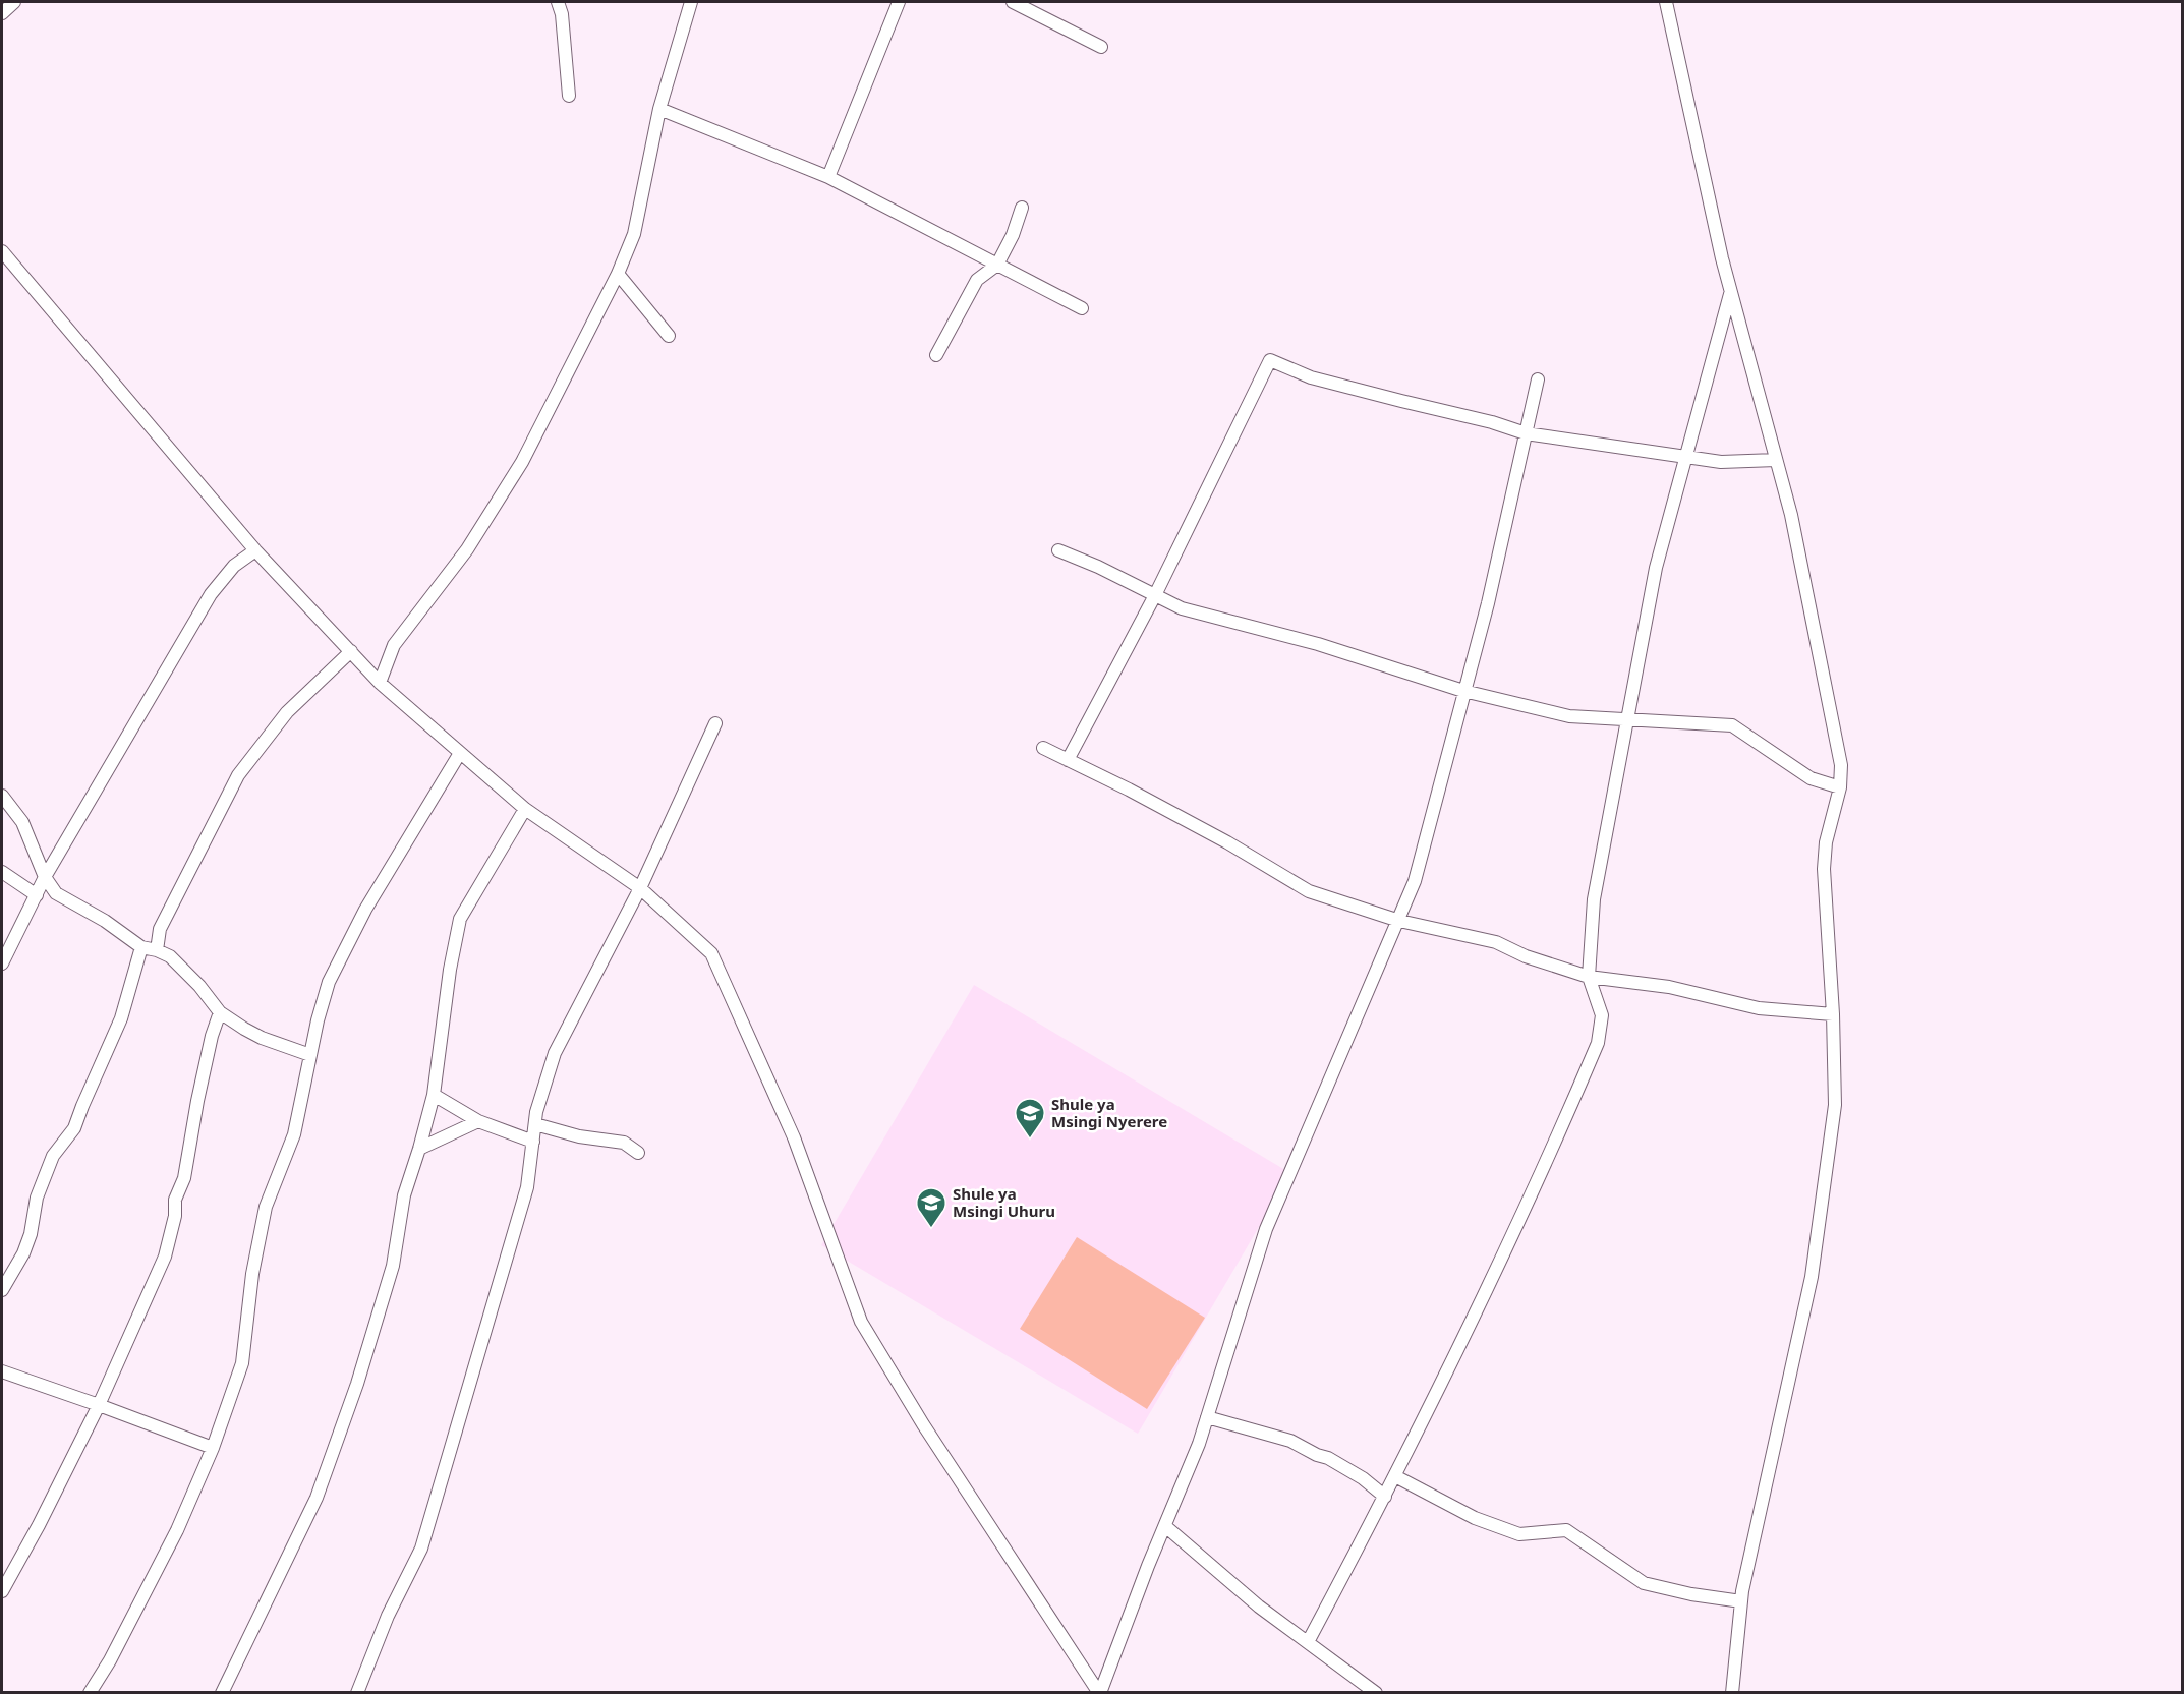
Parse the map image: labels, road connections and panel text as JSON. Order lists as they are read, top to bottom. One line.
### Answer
{"places":{"school or university":["Shule ya Msingi Nyerere","Shule ya Msingi Uhuru"]}}
